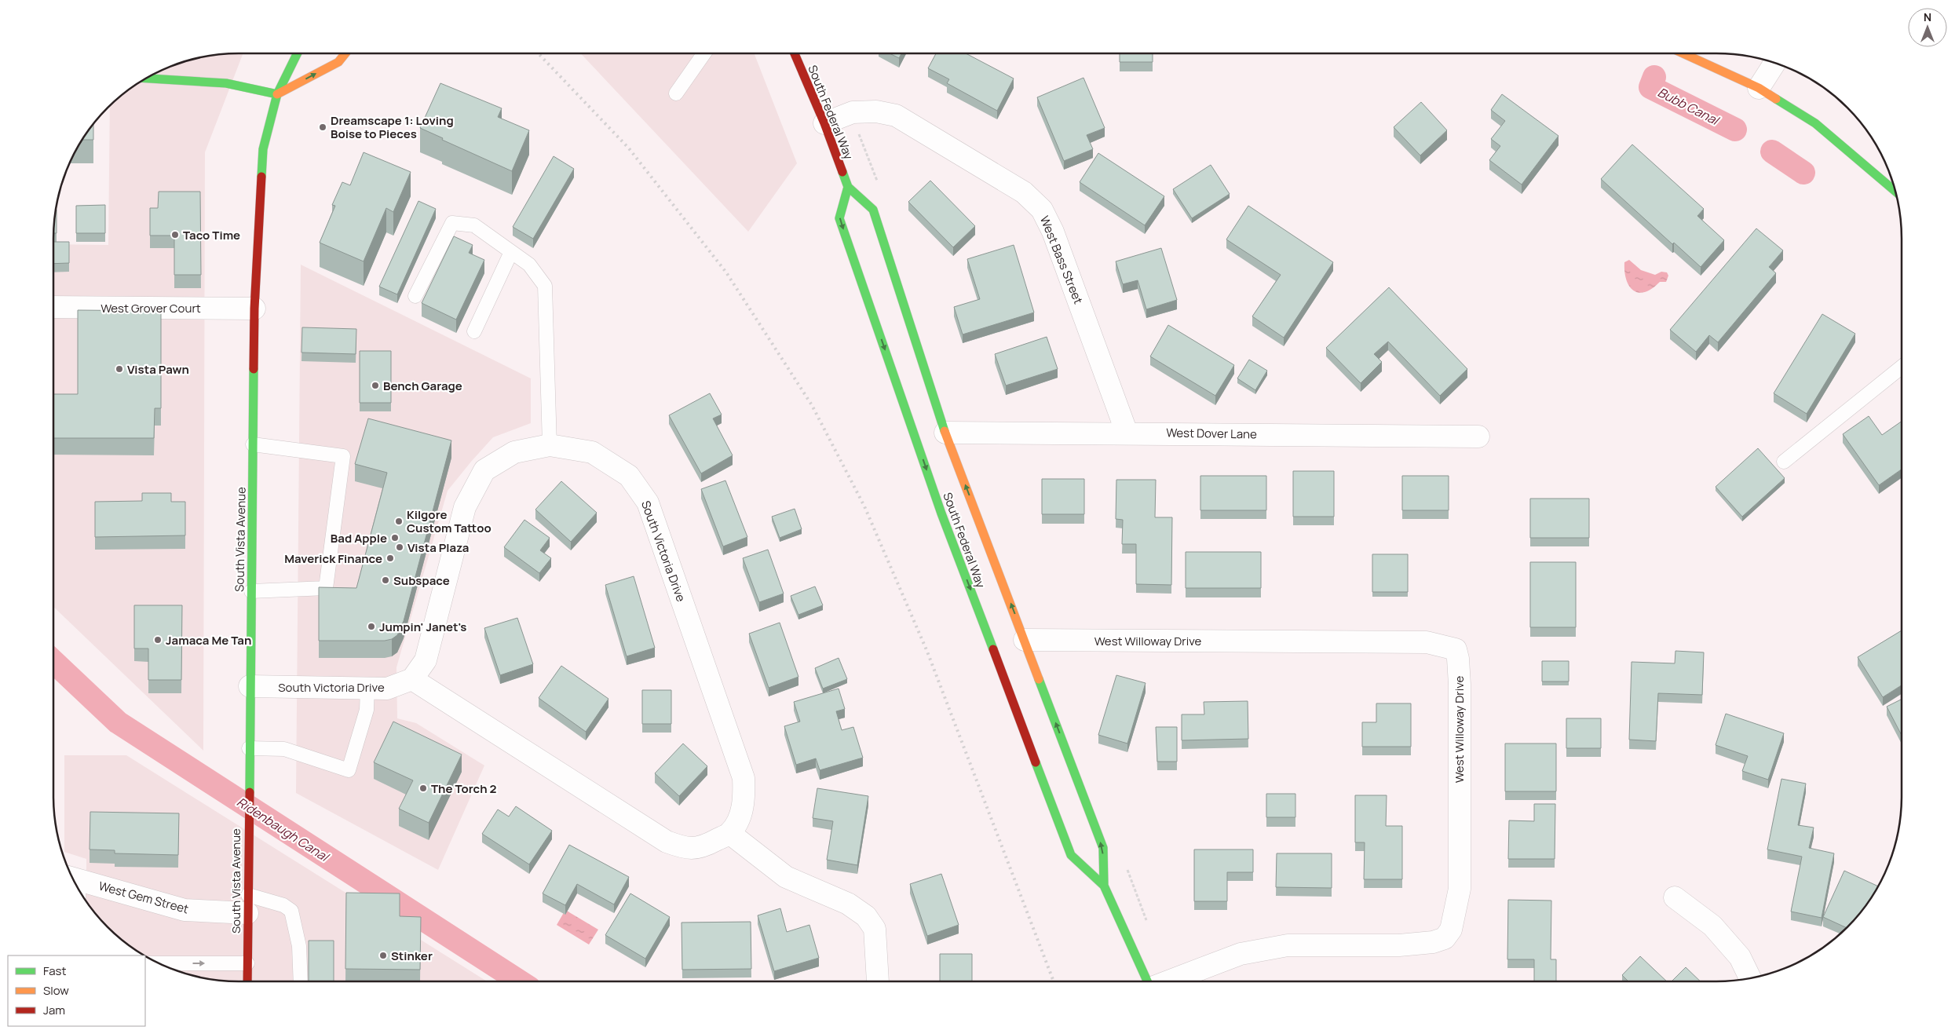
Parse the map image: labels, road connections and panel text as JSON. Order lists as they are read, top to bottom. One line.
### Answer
{"streets":{"main road":["South Federal Way","South Vista Avenue"],"street":["West Bass Street","West Grover Court","West Dover Lane","South Victoria Drive","West Willoway Drive","West Gem Street"]},"crossings":[["South Federal Way","West Bass Street"],["South Federal Way","West Dover Lane"],["South Federal Way","West Willoway Drive"],["West Bass Street","West Dover Lane"],["West Grover Court","South Vista Avenue"],["South Vista Avenue","South Victoria Drive"],["South Vista Avenue","West Gem Street"]],"water":["Bubb Canal","Ridenbaugh Canal"],"places":["Dreamscape 1: Loving Boise to Pieces","Taco Time","Vista Pawn","Bench Garage","Kilgore Custom Tattoo","Bad Apple","Vista Plaza","Maverick Finance","Subspace","Jumpin' Janet's","Jamaca Me Tan","The Torch 2","Stinker"],"legend":["Fast","Slow","Jam"],"north":"top"}
